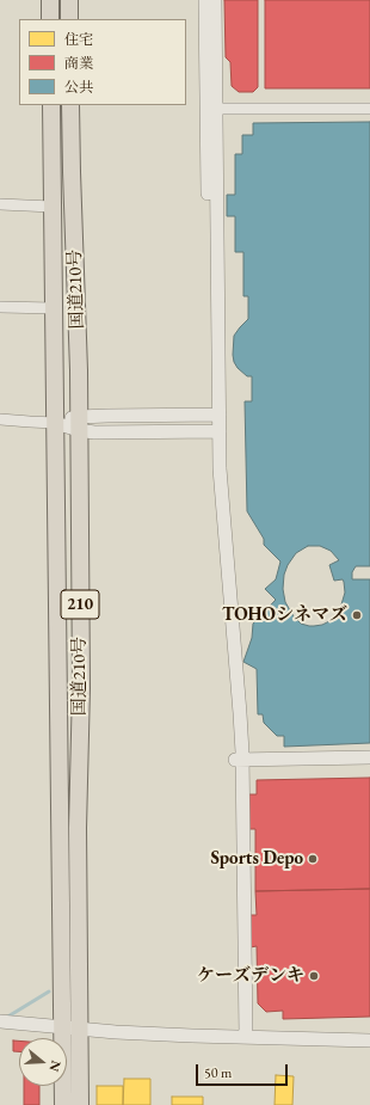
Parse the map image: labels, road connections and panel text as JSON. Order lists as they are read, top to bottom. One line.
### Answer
{"streets":{"highway":["国道210号","210"]},"places":["TOHOシネマズ","Sports Depo","ケーズデンキ"],"legend":["住宅","商業","公共"],"scale_bar":"50 m","north":"right"}
